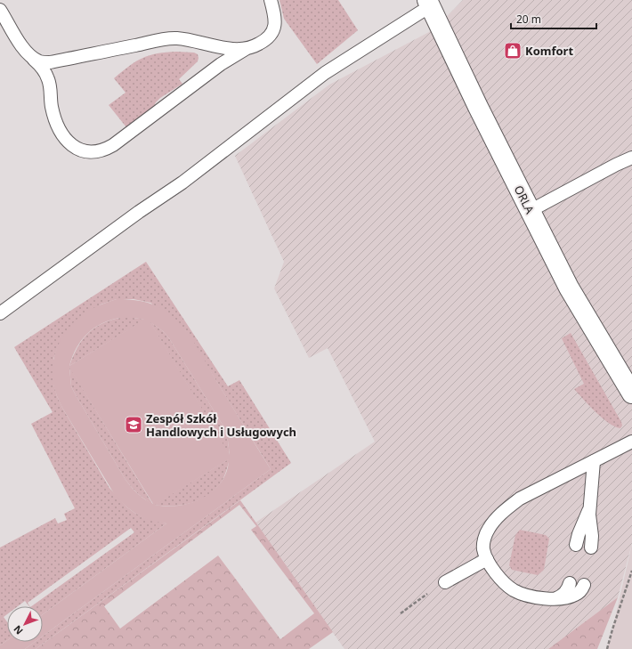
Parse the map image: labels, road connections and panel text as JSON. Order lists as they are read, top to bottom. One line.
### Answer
{"streets":{"street":["ORLA"]},"places":{"shop":["Komfort"],"school or university":["Zespół Szkół Handlowych i Usługowych"]},"scale_bar":"20 m","north":"bottom left"}
